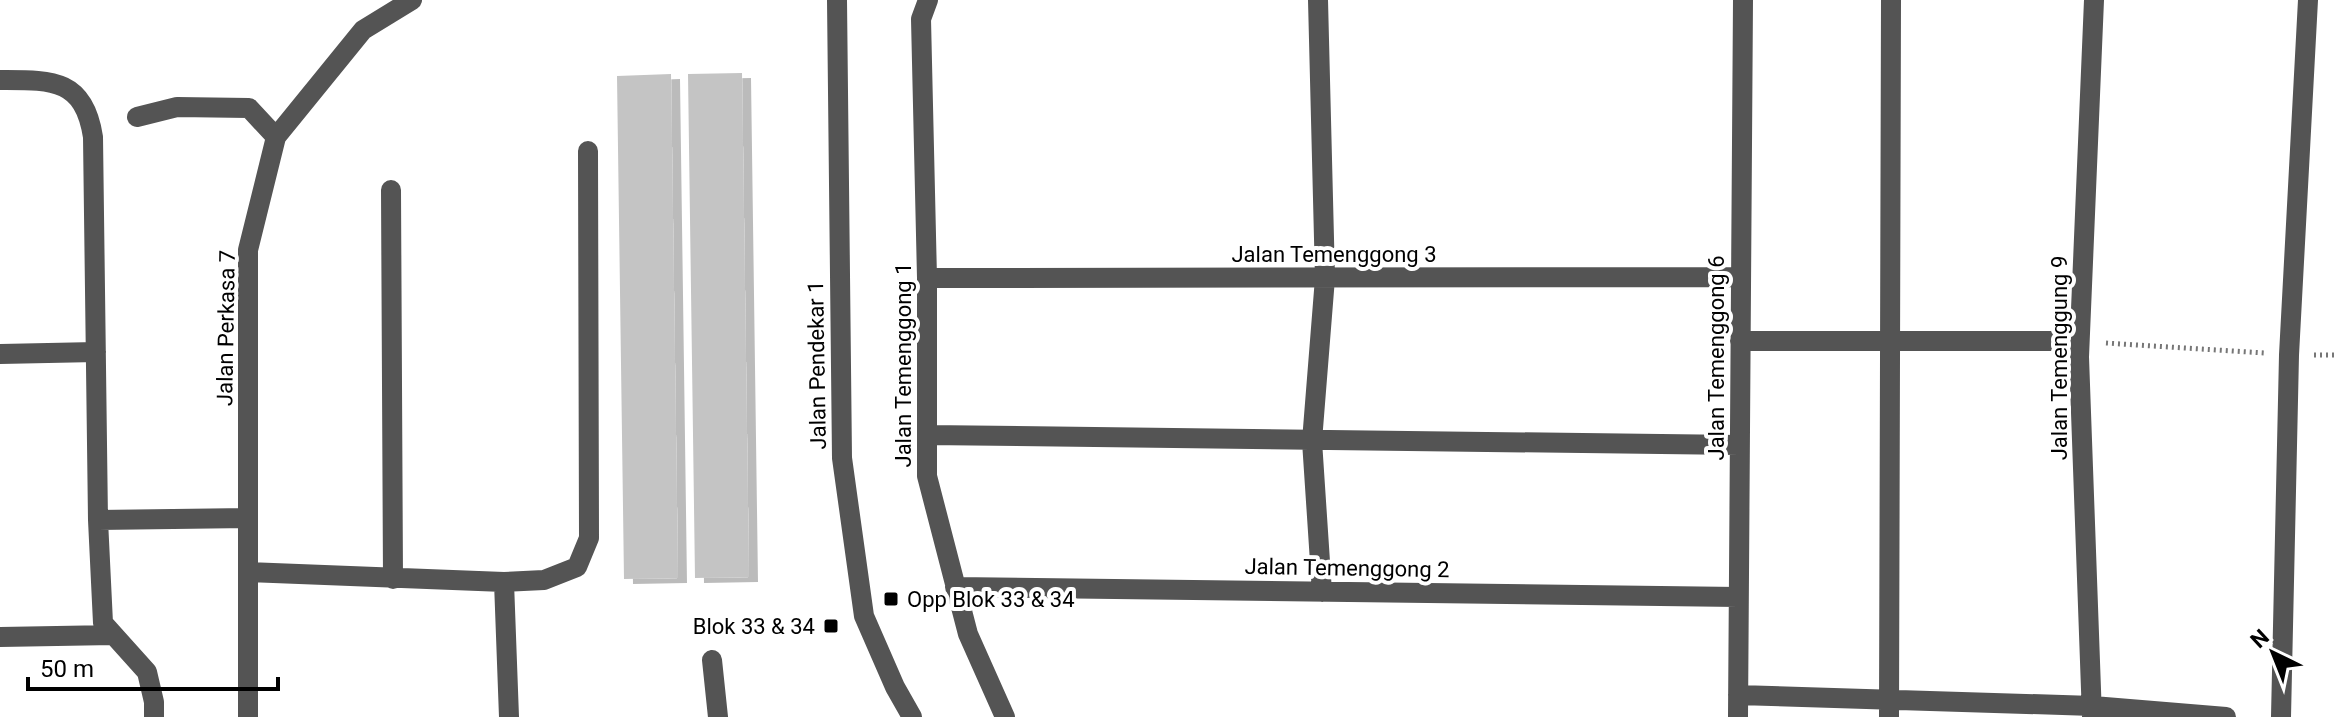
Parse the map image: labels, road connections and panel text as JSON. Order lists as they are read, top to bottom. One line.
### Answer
{"streets":{"street":["Jalan Temenggong 3","Jalan Perkasa 7","Jalan Temenggong 6","Jalan Temenggung 9","Jalan Pendekar 1","Jalan Temenggong 1","Jalan Temenggong 2"]},"crossings":[["Jalan Temenggong 3","Jalan Temenggong 6"],["Jalan Temenggong 3","Jalan Temenggong 1"],["Jalan Temenggong 6","Jalan Temenggong 2"],["Jalan Temenggong 1","Jalan Temenggong 2"]],"places":{"transit":["Opp Blok 33 & 34","Blok 33 & 34"]},"scale_bar":"50 m","north":"top left"}
